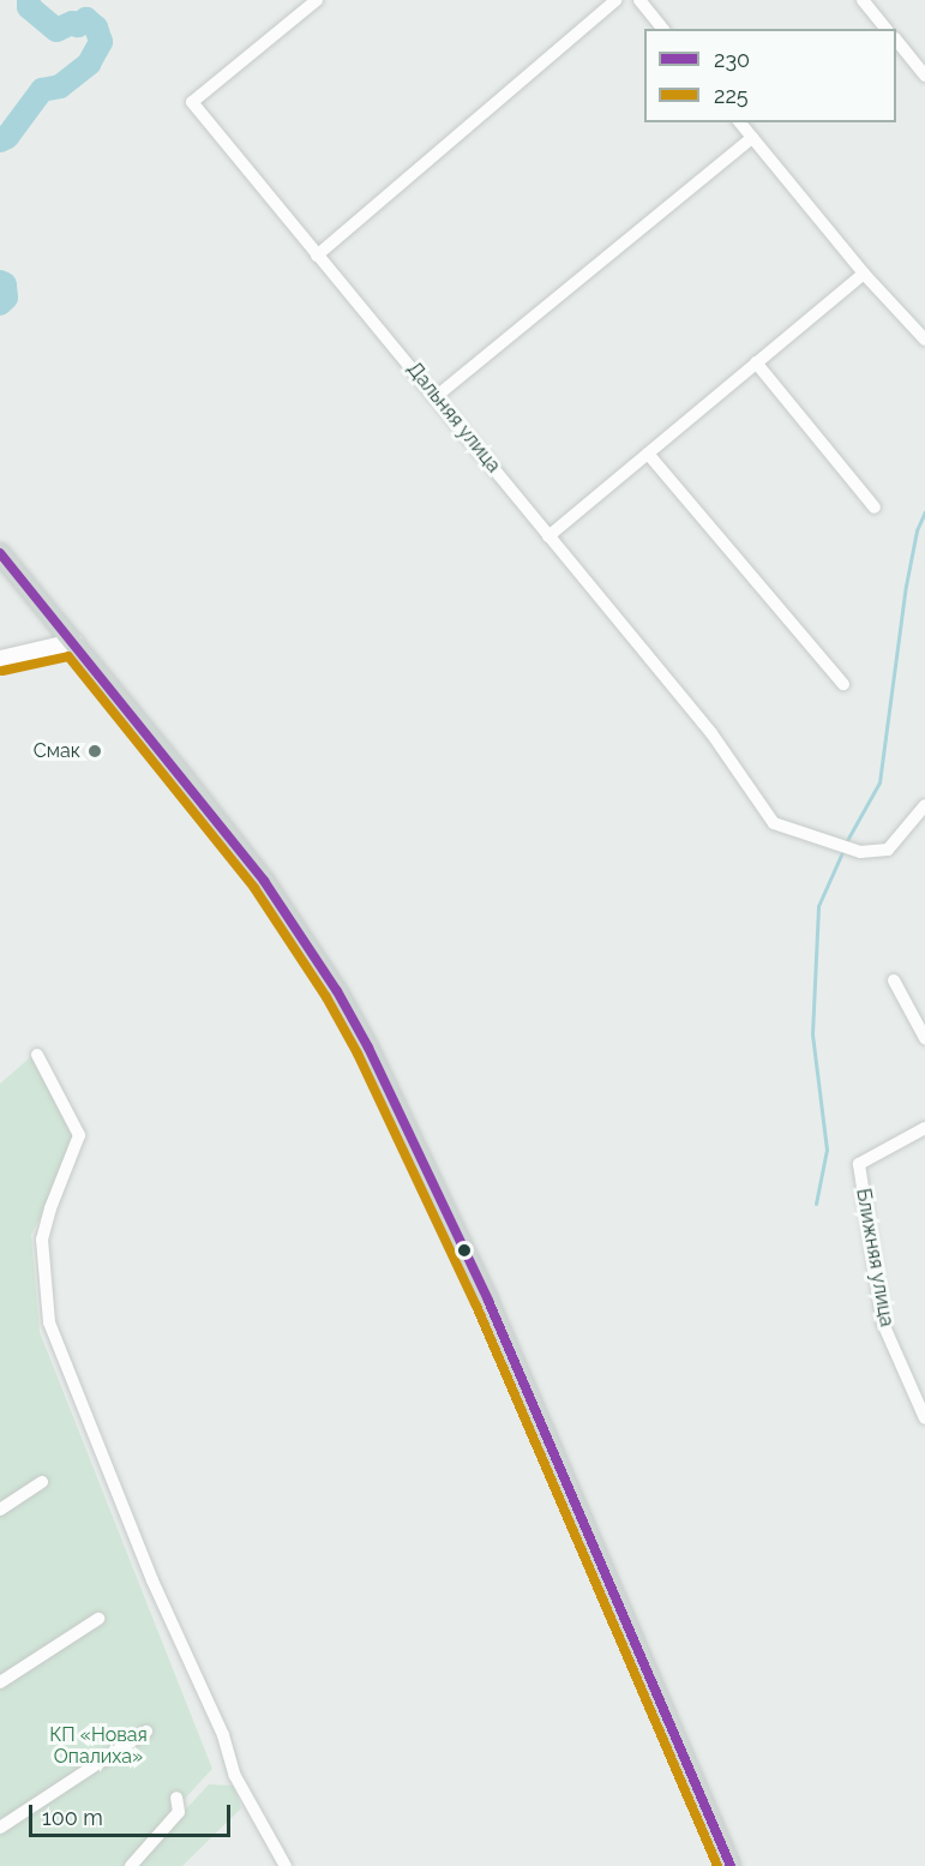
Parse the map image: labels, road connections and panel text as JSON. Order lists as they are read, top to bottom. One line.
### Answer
{"streets":{"street":["Дальняя улица","Ближняя улица"]},"parks":["КП «Новая Опалиха»"],"places":["Смак"],"lines":["transit line 230","transit line 225"],"legend":["230","225"],"scale_bar":"100 m"}
